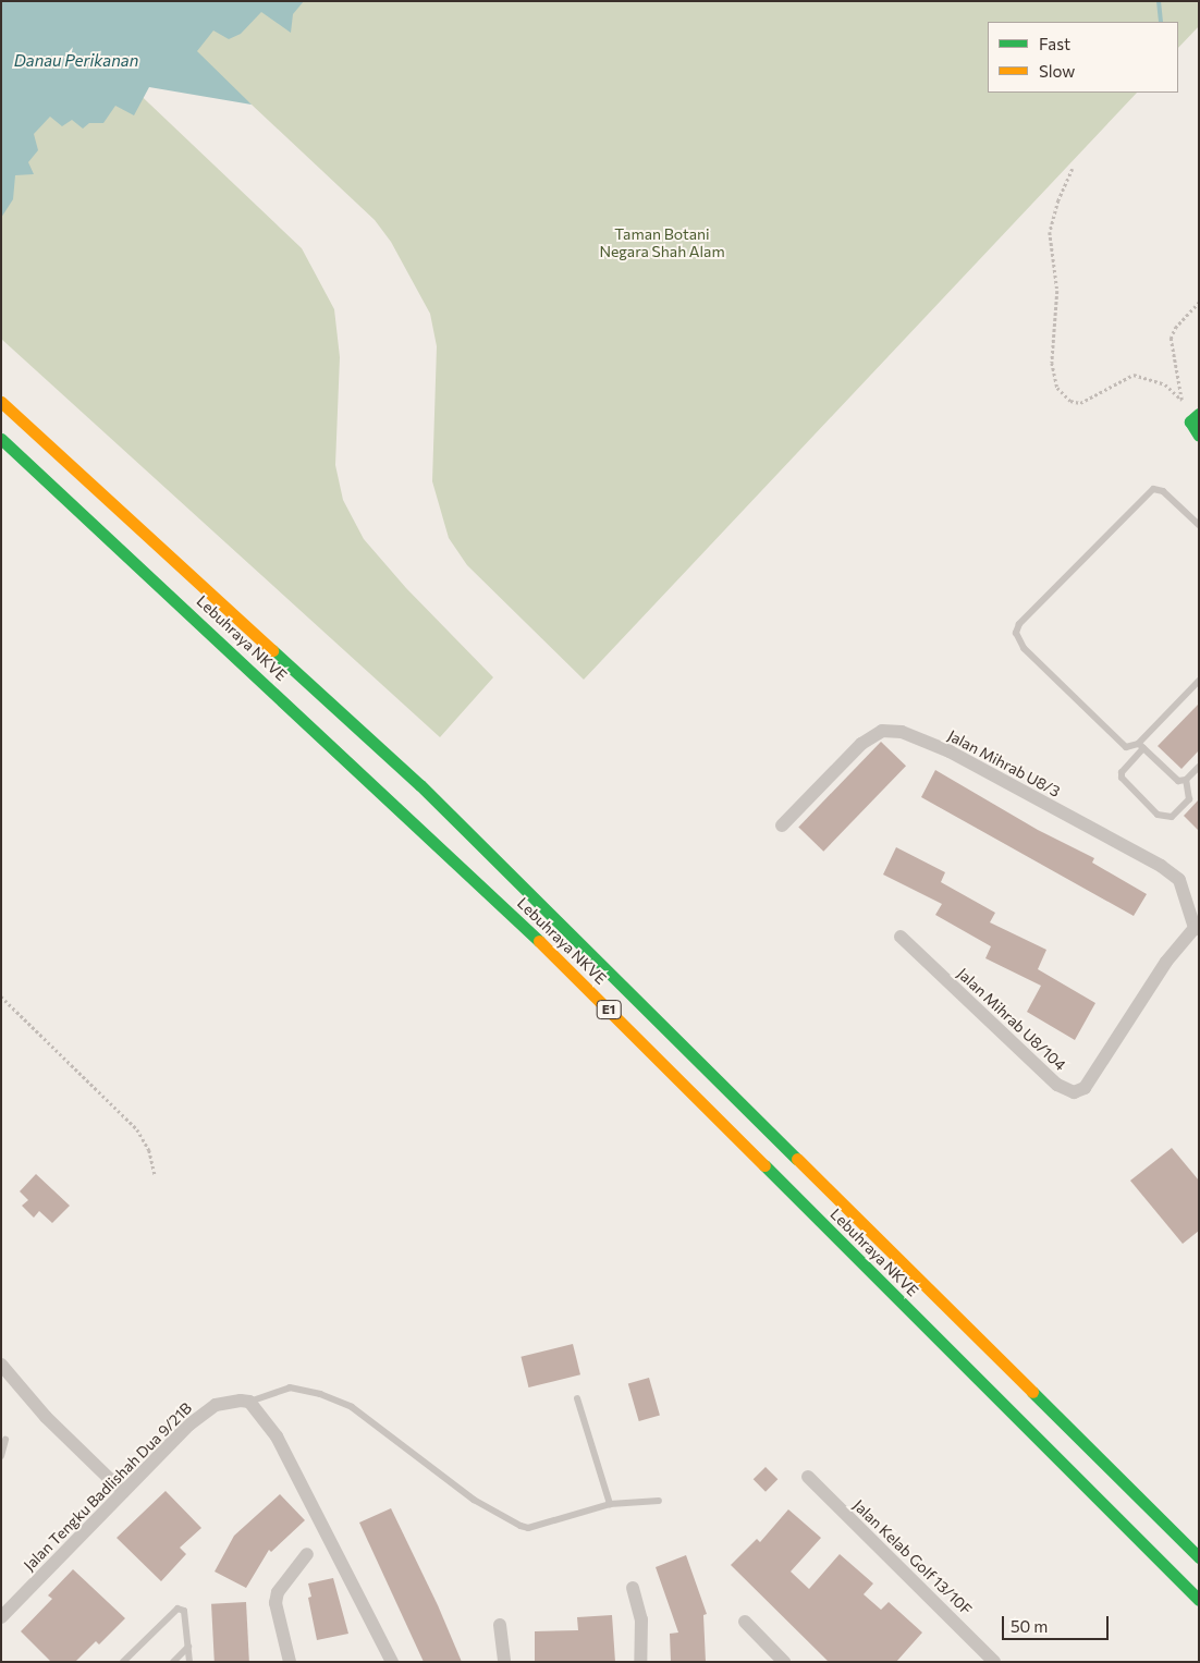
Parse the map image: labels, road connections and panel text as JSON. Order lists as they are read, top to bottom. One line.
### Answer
{"streets":{"main road":["Lebuhraya NKVE","E1"],"street":["Jalan Mihrab U8/3","Jalan Mihrab U8/104","Jalan Tengku Badlishah Dua 9/21B","Jalan Kelab Golf 13/10F"]},"crossings":[["Jalan Mihrab U8/3","Jalan Mihrab U8/104"]],"water":["Danau Perikanan"],"parks":["Taman Botani Negara Shah Alam"],"legend":["Fast","Slow"],"scale_bar":"50 m"}
